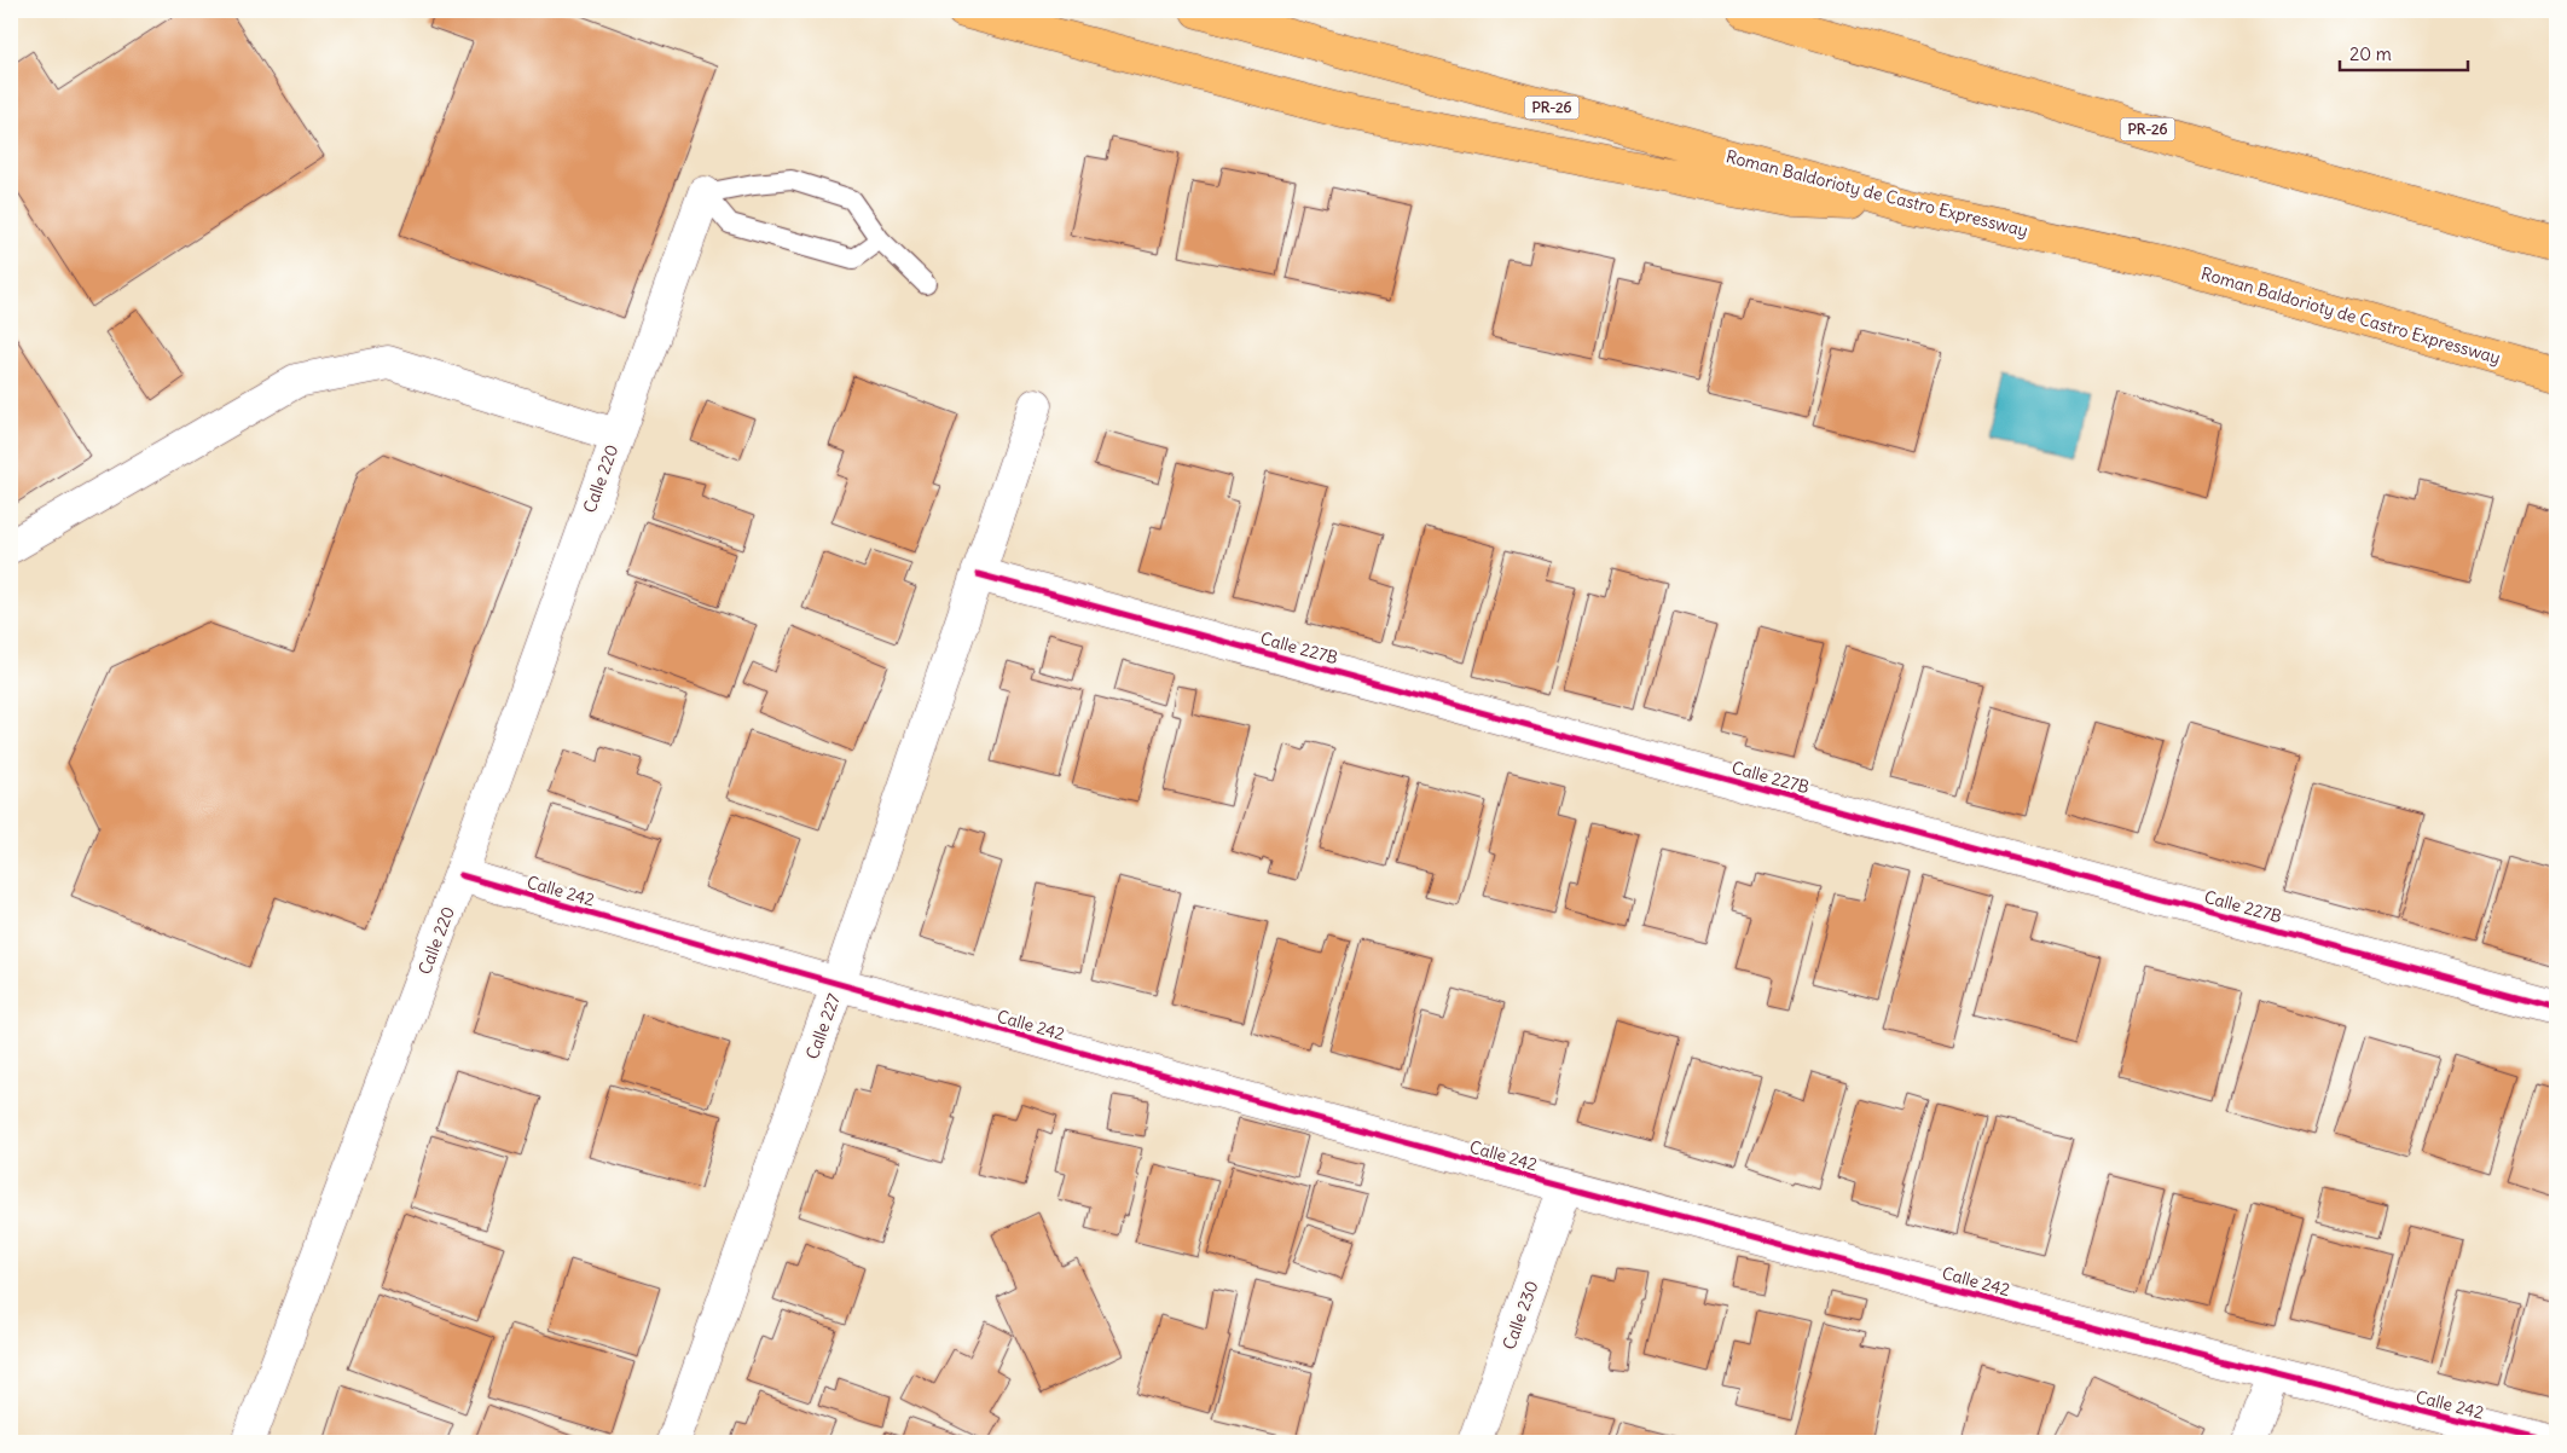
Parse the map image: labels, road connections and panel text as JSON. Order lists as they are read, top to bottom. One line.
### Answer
{"streets":{"highway":["PR-26","Roman Baldorioty de Castro Expressway"],"street":["Calle 220","Calle 227B","Calle 242","Calle 227","Calle 230"]},"crossings":[["Calle 220","Calle 242"],["Calle 227B","Calle 227"],["Calle 242","Calle 227"],["Calle 242","Calle 230"]],"scale_bar":"20 m"}
